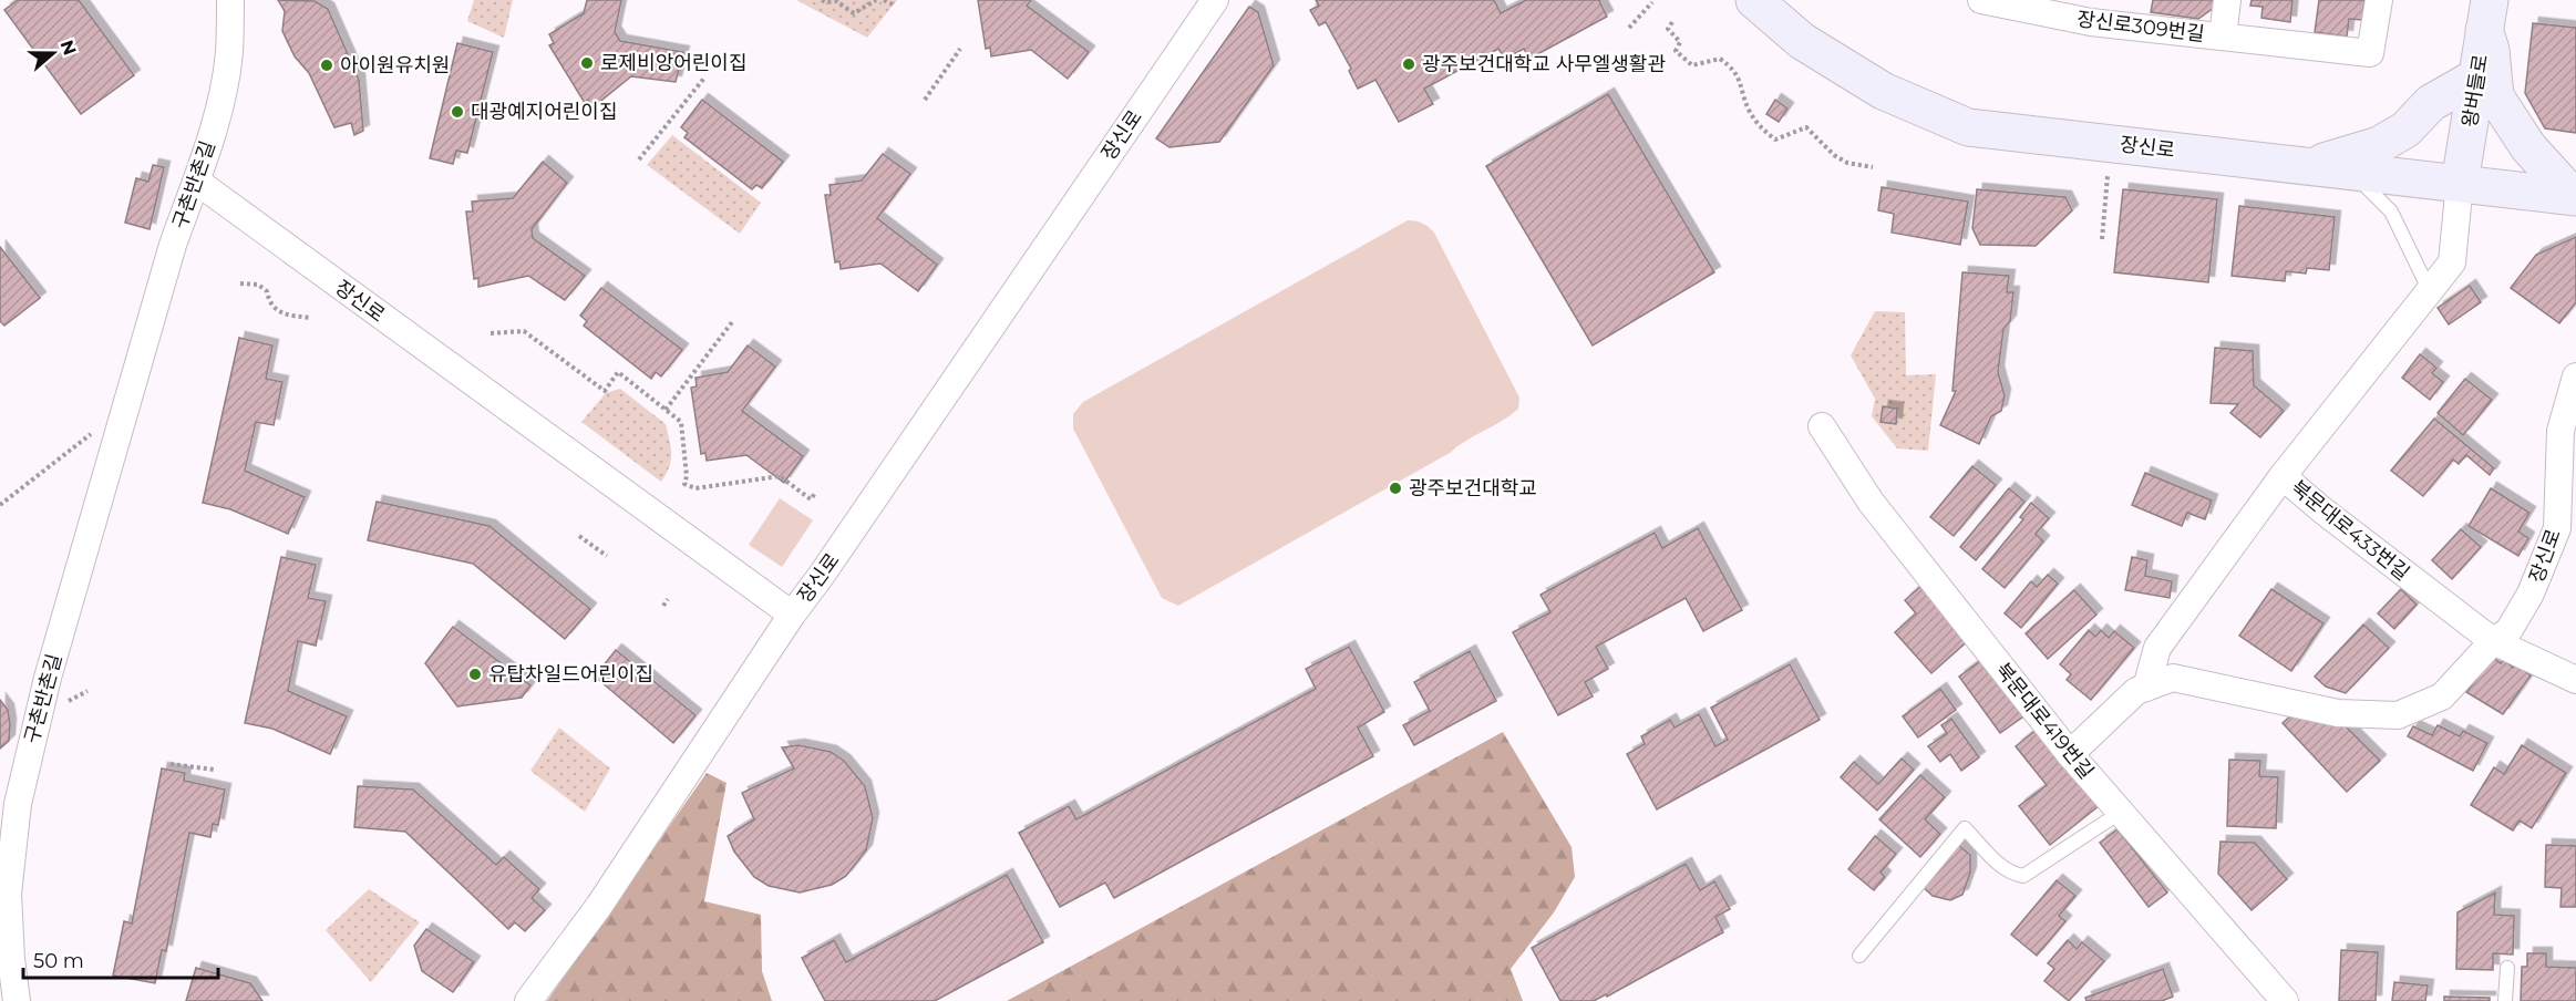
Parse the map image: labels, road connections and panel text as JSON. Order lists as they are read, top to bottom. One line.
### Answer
{"streets":{"main road":["왕버들로","장신로"],"street":["장신로309번길","구촌반촌길","북문대로433번길","북문대로419번길"]},"crossings":[["왕버들로","장신로"],["장신로","구촌반촌길"],["장신로","북문대로433번길"]],"places":["로제비앙어린이집","광주보건대학교 사무엘생활관","아이원유치원","대광예지어린이집","광주보건대학교","유탑차일드어린이집"],"scale_bar":"50 m","north":"right"}
